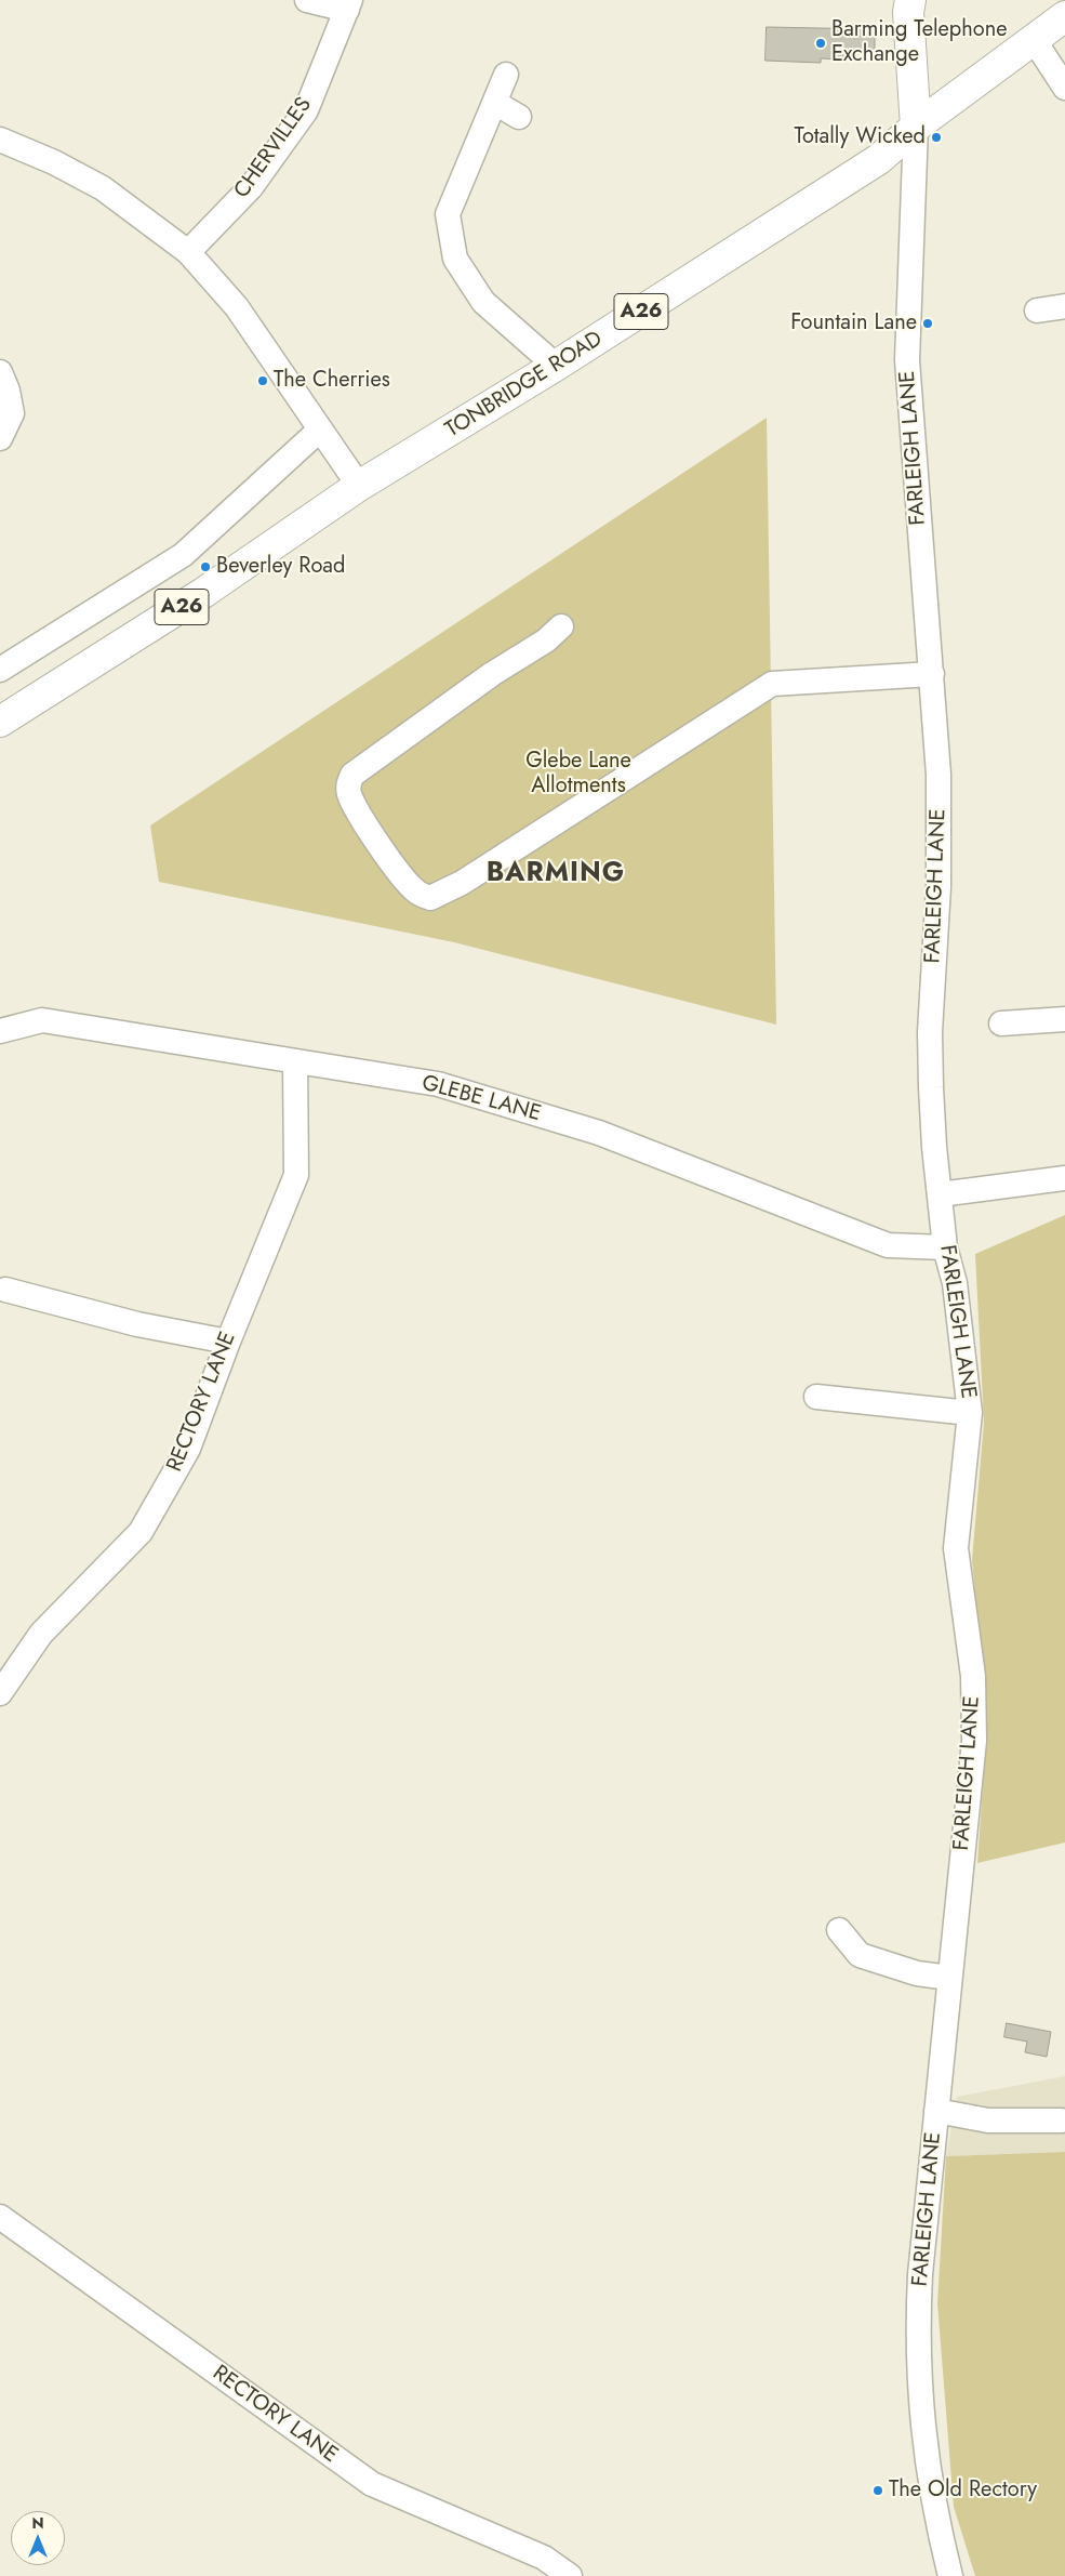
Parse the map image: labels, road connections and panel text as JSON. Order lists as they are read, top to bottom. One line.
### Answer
{"streets":{"main road":["A26","TONBRIDGE ROAD"],"street":["CHERVILLES","FARLEIGH LANE","GLEBE LANE","RECTORY LANE"]},"crossings":[["TONBRIDGE ROAD","FARLEIGH LANE"],["FARLEIGH LANE","GLEBE LANE"],["GLEBE LANE","RECTORY LANE"]],"districts":["BARMING"],"parks":["Glebe Lane Allotments"],"places":["Barming Telephone Exchange","Totally Wicked","Fountain Lane","The Cherries","Beverley Road","The Old Rectory"],"north":"top"}
